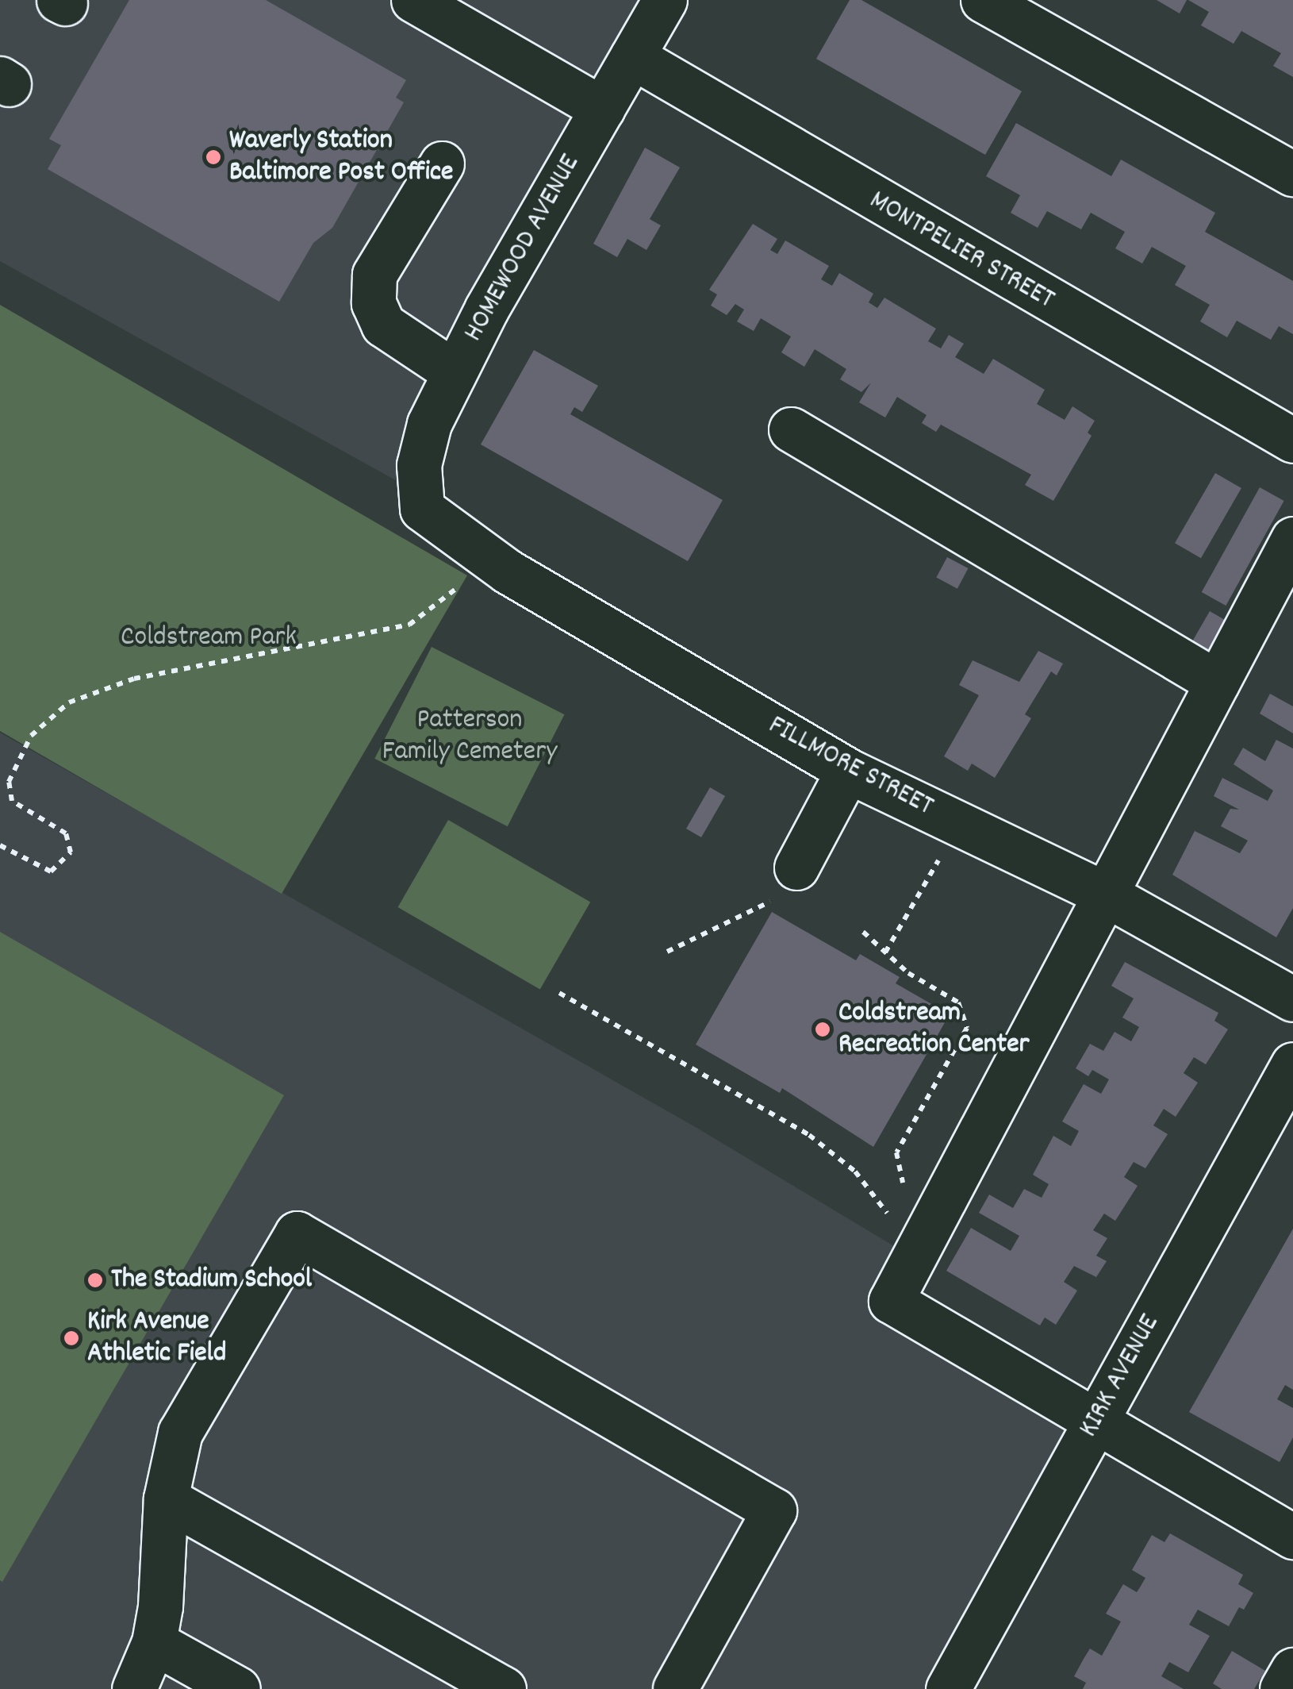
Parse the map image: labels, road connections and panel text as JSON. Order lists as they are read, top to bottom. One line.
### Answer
{"streets":{"street":["HOMEWOOD AVENUE","MONTPELIER STREET","FILLMORE STREET","KIRK AVENUE"]},"crossings":[["HOMEWOOD AVENUE","MONTPELIER STREET"],["HOMEWOOD AVENUE","FILLMORE STREET"]],"parks":["Coldstream Park","Patterson Family Cemetery"],"places":["Waverly Station Baltimore Post Office","Coldstream Recreation Center","The Stadium School","Kirk Avenue Athletic Field"]}
